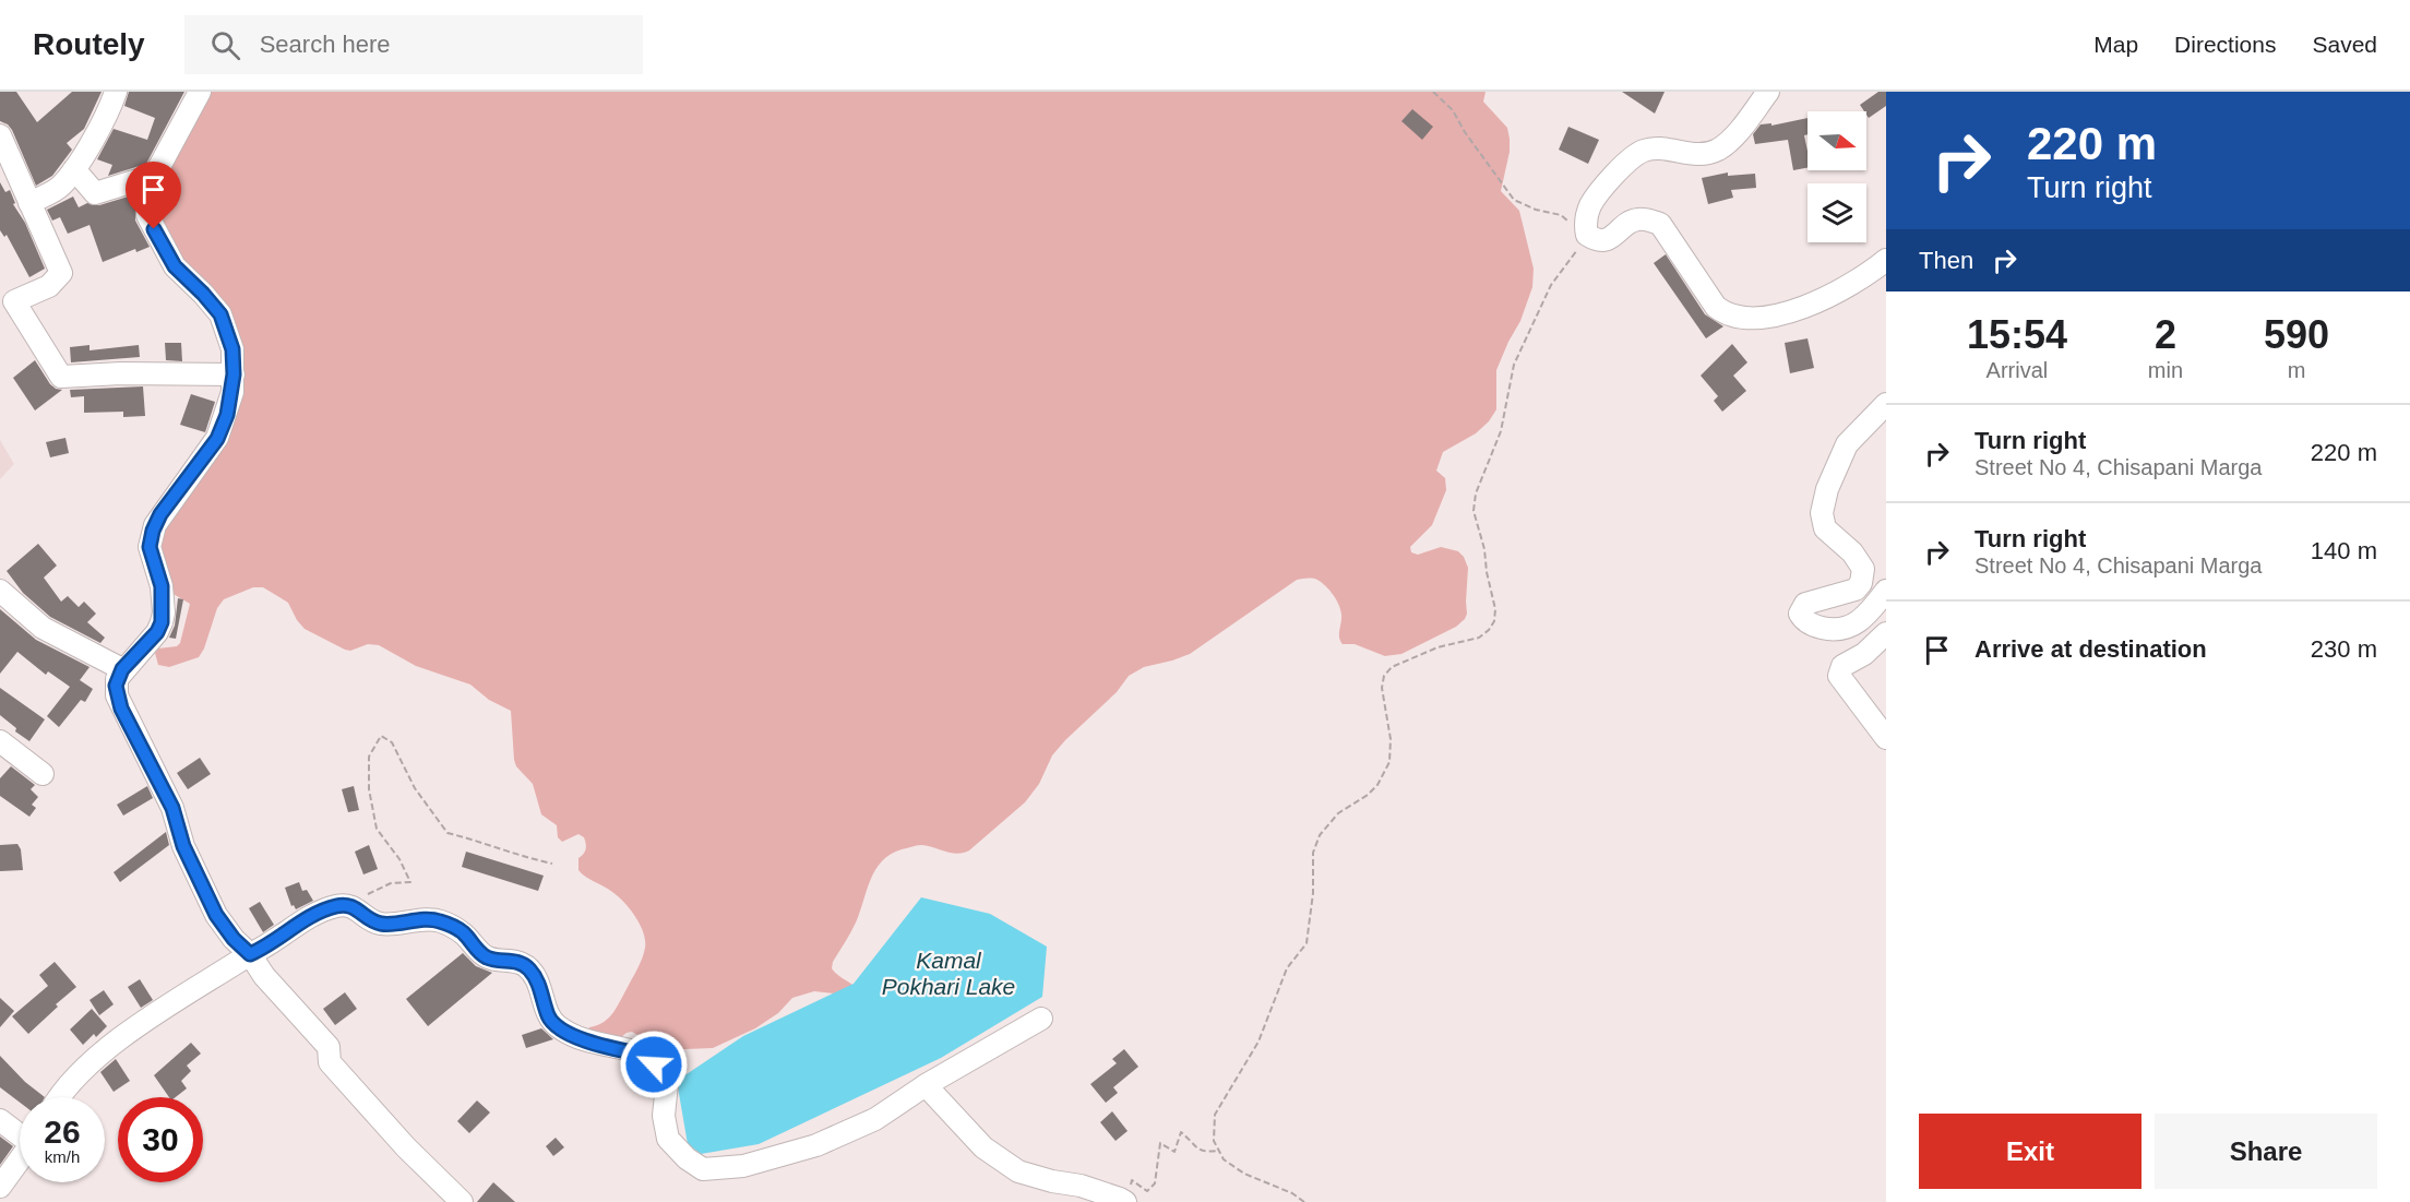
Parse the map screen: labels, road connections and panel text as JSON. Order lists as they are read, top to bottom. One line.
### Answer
{"water":["Kamal Pokhari Lake"],"north":"right","page":{"header":"Routely","search":"Search here","nav":["Map","Directions","Saved"],"turn":["220 m","Turn right"],"then":"Then","eta":["15:54","Arrival","2","min","590","m"],"list":[{"name":"Turn right","note":"Street No 4, Chisapani Marga","value":"220 m"},{"name":"Turn right","note":"Street No 4, Chisapani Marga","value":"140 m"},{"name":"Arrive at destination","value":"230 m"}],"speed":"26 km/h","limit":"30","buttons":["Exit","Share"]}}
